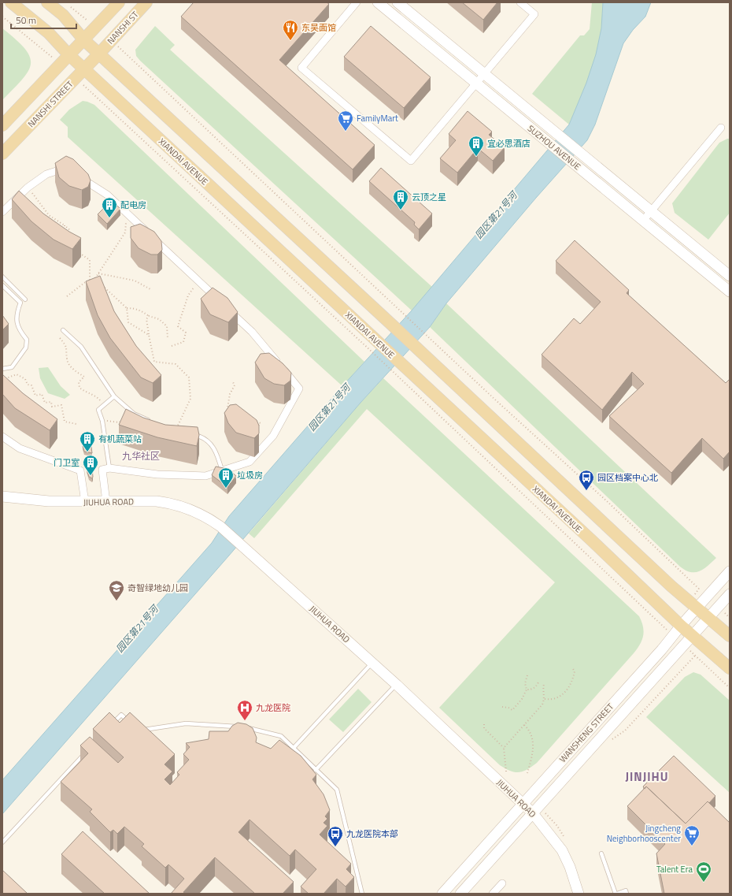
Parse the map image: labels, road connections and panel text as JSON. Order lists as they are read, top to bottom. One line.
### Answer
{"streets":{"main road":["NANSHI ST","NANSHI STREET","SUZHOU AVENUE","XIANDAI AVENUE","JIUHUA ROAD","WANSHENG STREET"]},"crossings":[["NANSHI ST","NANSHI STREET"],["NANSHI STREET","XIANDAI AVENUE"],["XIANDAI AVENUE","WANSHENG STREET"],["JIUHUA ROAD","WANSHENG STREET"]],"districts":["九华社区","JINJIHU"],"water":["园区第21号河"],"places":{"restaurant":["东吴面馆"],"supermarket":["FamilyMart","Jingcheng Neighborhooscenter"],"building":["宜必思酒店","云顶之星","配电房","有机蔬菜站","门卫室","垃圾房"],"bus stop":["园区档案中心北","九龙医院本部"],"school or university":["奇智绿地幼儿园"],"hospital":["九龙医院"],"sports":["Talent Era"]},"scale_bar":"50 m"}
